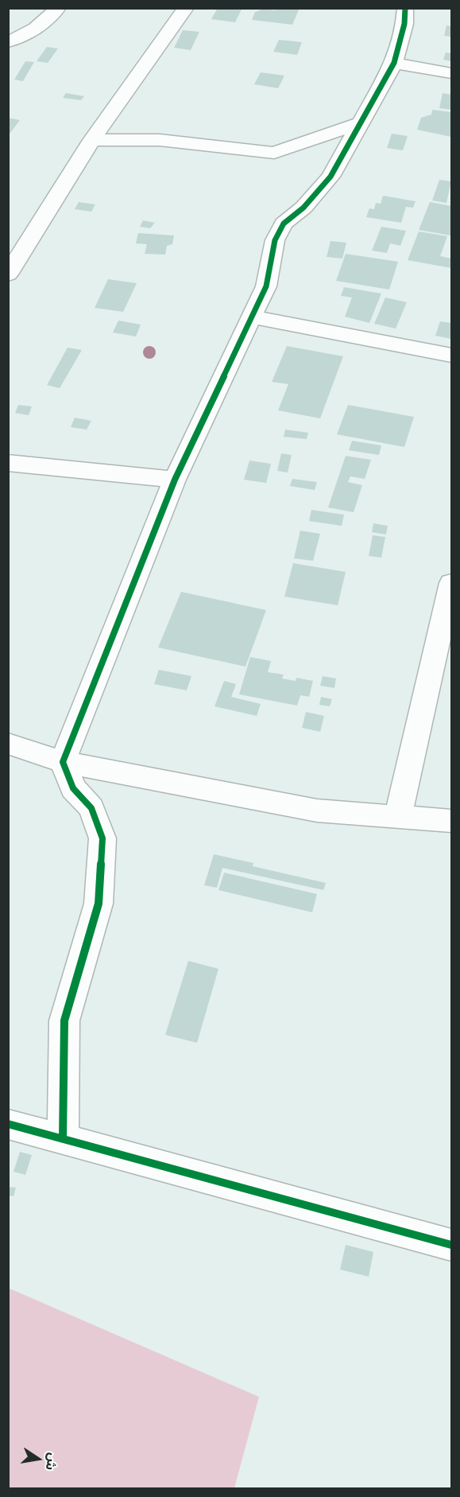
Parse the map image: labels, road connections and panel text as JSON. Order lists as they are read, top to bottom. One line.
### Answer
{"north":"right"}
